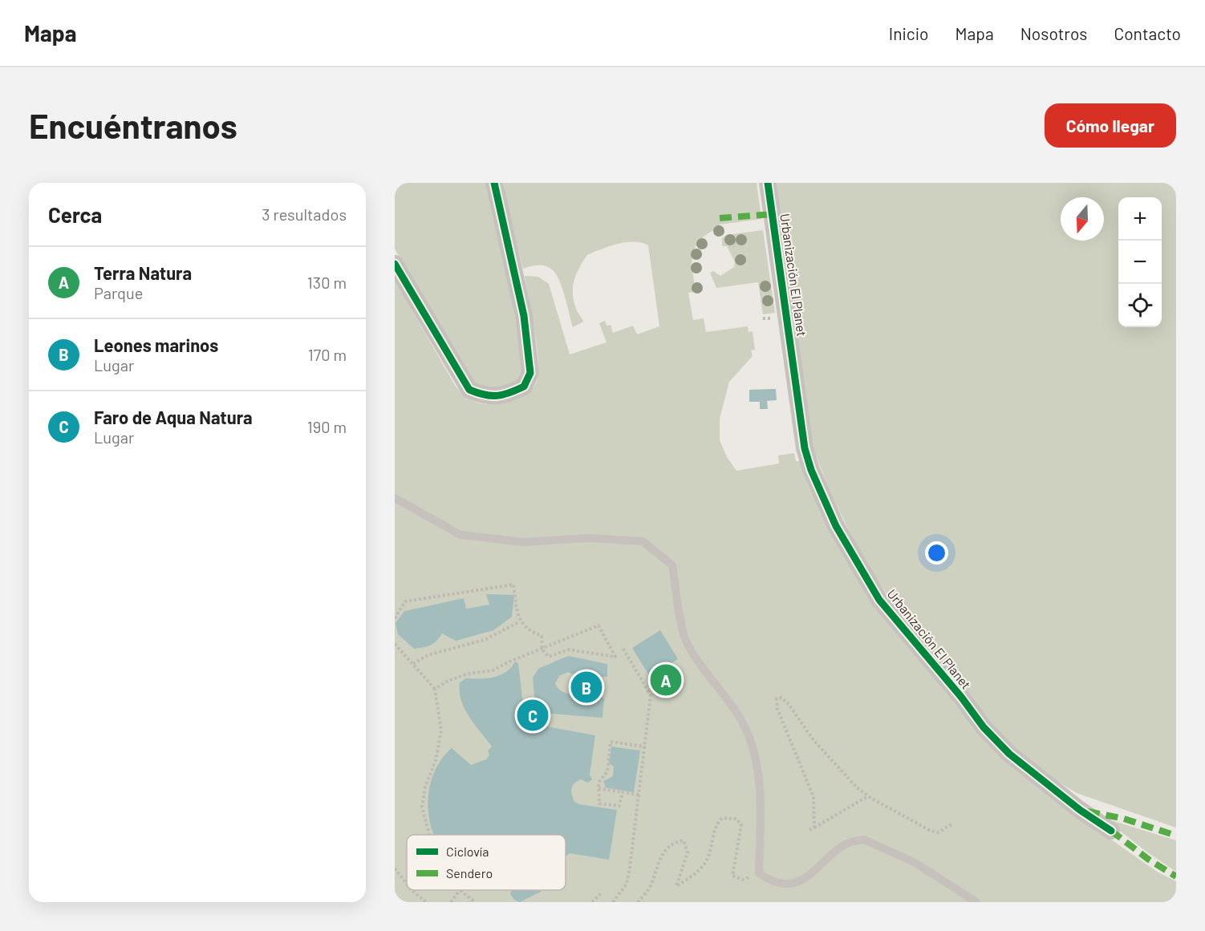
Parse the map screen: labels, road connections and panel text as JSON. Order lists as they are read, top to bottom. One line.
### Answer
{"streets":{"street":["Urbanización El Planet"]},"legend":["Ciclovía","Sendero"],"north":"bottom","page":{"header":"Mapa","nav":["Inicio","Mapa","Nosotros","Contacto"],"buttons":"Cómo llegar","title":"Encuéntranos","heading":["Cerca","3 resultados"],"map_buttons":["+","−"],"list":[{"mark":"A","name":"Terra Natura","note":"Parque","value":"130 m"},{"mark":"B","name":"Leones marinos","note":"Lugar","value":"170 m"},{"mark":"C","name":"Faro de Aqua Natura","note":"Lugar","value":"190 m"}],"pins":["A","B","C"]}}
